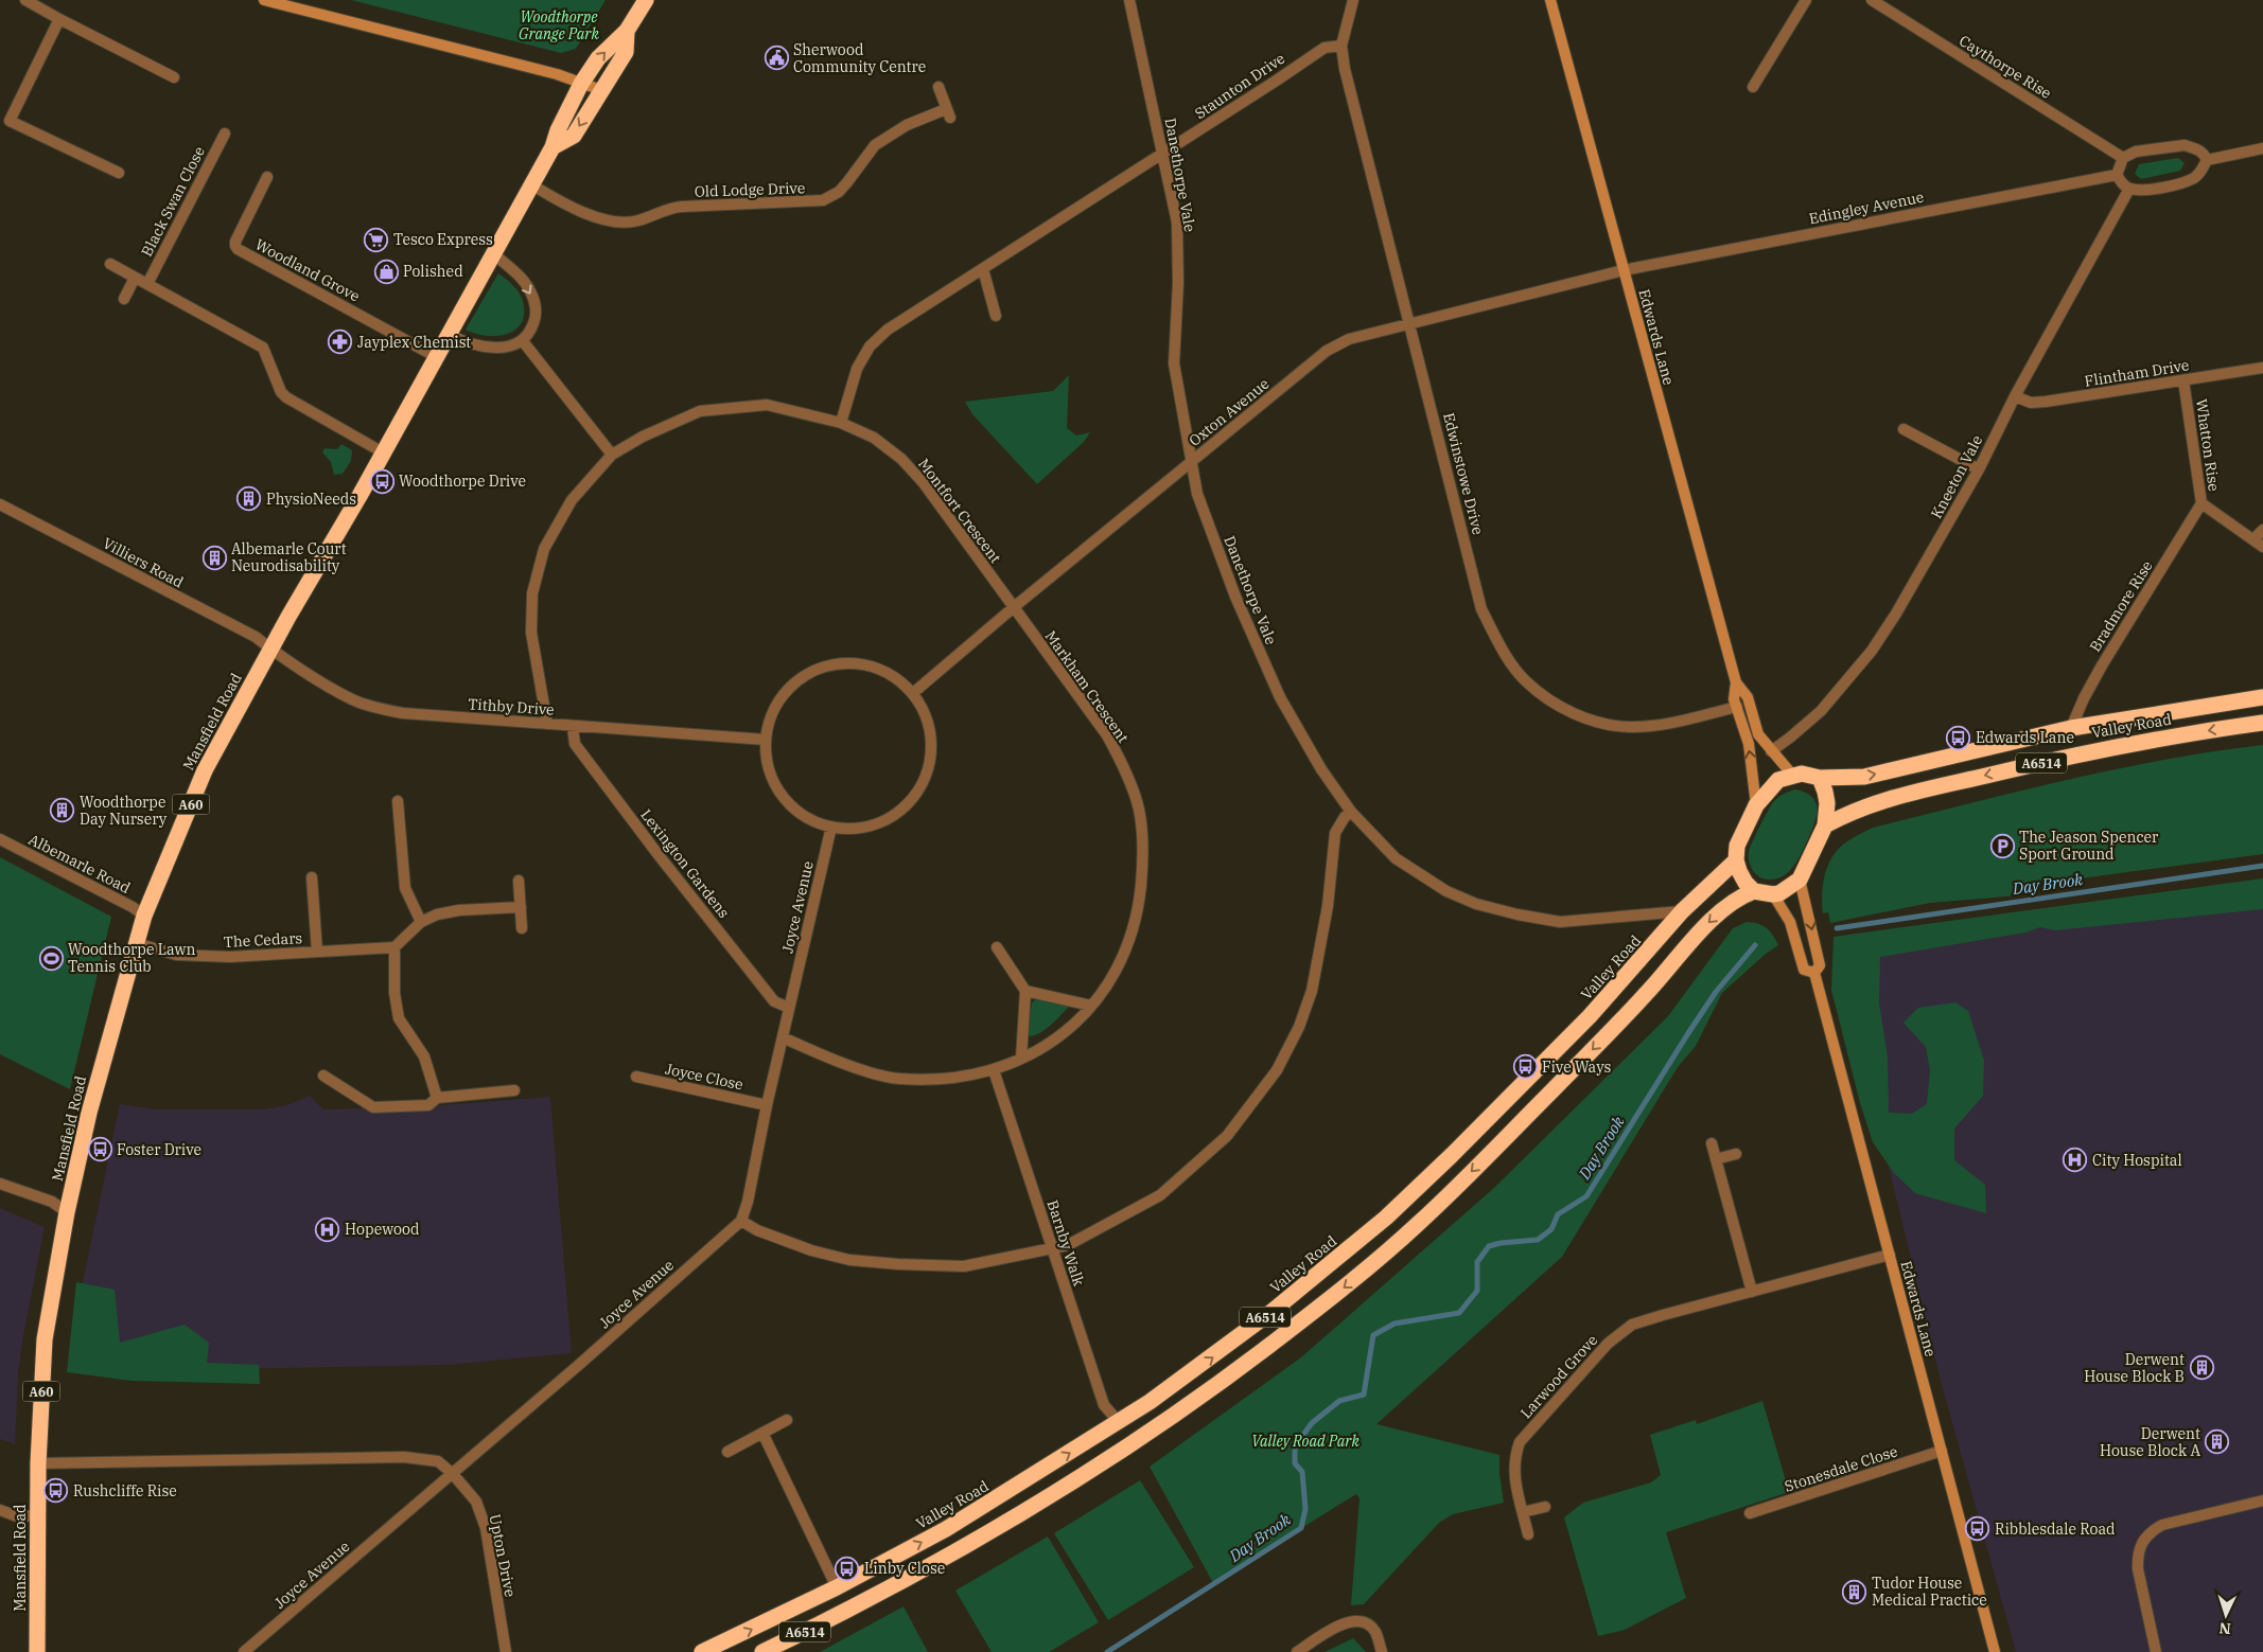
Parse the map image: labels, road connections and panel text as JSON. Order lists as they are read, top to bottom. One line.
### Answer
{"streets":{"highway":["Mansfield Road","Valley Road","A6514","A60"],"street":["Caythorpe Rise","Staunton Drive","Danethorpe Vale","Old Lodge Drive","Black Swan Close","Edingley Avenue","Woodland Grove","Edwards Lane","Flintham Drive","Oxton Avenue","Whatton Rise","Edwinstowe Drive","Kneeton Vale","Montfort Crescent","Villiers Road","Bradmore Rise","Markham Crescent","Tithby Drive","Albemarle Road","Lexington Gardens","Joyce Avenue","The Cedars","Joyce Close","Barnby Walk","Larwood Grove","Stonesdale Close","Upton Drive"]},"crossings":[["Staunton Drive","Danethorpe Vale"],["Staunton Drive","Edwinstowe Drive"],["Staunton Drive","Montfort Crescent"],["Danethorpe Vale","Oxton Avenue"],["Danethorpe Vale","Valley Road"],["Old Lodge Drive","Mansfield Road"],["Edingley Avenue","Edwards Lane"],["Edingley Avenue","Oxton Avenue"],["Woodland Grove","Mansfield Road"],["Edwards Lane","Oxton Avenue"],["Edwards Lane","Edwinstowe Drive"],["Edwards Lane","Kneeton Vale"],["Edwards Lane","Valley Road"],["Edwards Lane","A6514"],["Edwards Lane","Larwood Grove"],["Edwards Lane","Stonesdale Close"],["Flintham Drive","Whatton Rise"],["Flintham Drive","Kneeton Vale"],["Oxton Avenue","Edwinstowe Drive"],["Oxton Avenue","Montfort Crescent"],["Oxton Avenue","Markham Crescent"],["Oxton Avenue","Tithby Drive"],["Oxton Avenue","Joyce Avenue"],["Whatton Rise","Bradmore Rise"],["Montfort Crescent","Markham Crescent"],["Montfort Crescent","Tithby Drive"],["Villiers Road","Tithby Drive"],["Villiers Road","Mansfield Road"],["Bradmore Rise","Valley Road"],["Markham Crescent","Joyce Avenue"],["Markham Crescent","Barnby Walk"],["Tithby Drive","Mansfield Road"],["Tithby Drive","Lexington Gardens"],["Tithby Drive","Joyce Avenue"],["Mansfield Road","Albemarle Road"],["Mansfield Road","The Cedars"],["Valley Road","A6514"],["Valley Road","Barnby Walk"],["Lexington Gardens","Joyce Avenue"],["Joyce Avenue","Joyce Close"],["Joyce Avenue","Upton Drive"]],"water":["Day Brook"],"parks":["Woodthorpe Grange Park","Valley Road Park"],"places":{"public building":["Sherwood Community Centre"],"supermarket":["Tesco Express"],"shop":["Polished"],"pharmacy":["Jayplex Chemist"],"bus stop":["Woodthorpe Drive","Edwards Lane","Five Ways","Foster Drive","Rushcliffe Rise","Ribblesdale Road","Linby Close"],"building":["PhysioNeeds","Albemarle Court Neurodisability","Woodthorpe Day Nursery","Derwent House Block B","Derwent House Block A","Tudor House Medical Practice"],"parking":["The Jeason Spencer Sport Ground"],"sports":["Woodthorpe Lawn Tennis Club"],"hospital":["City Hospital","Hopewood"]},"north":"bottom"}
